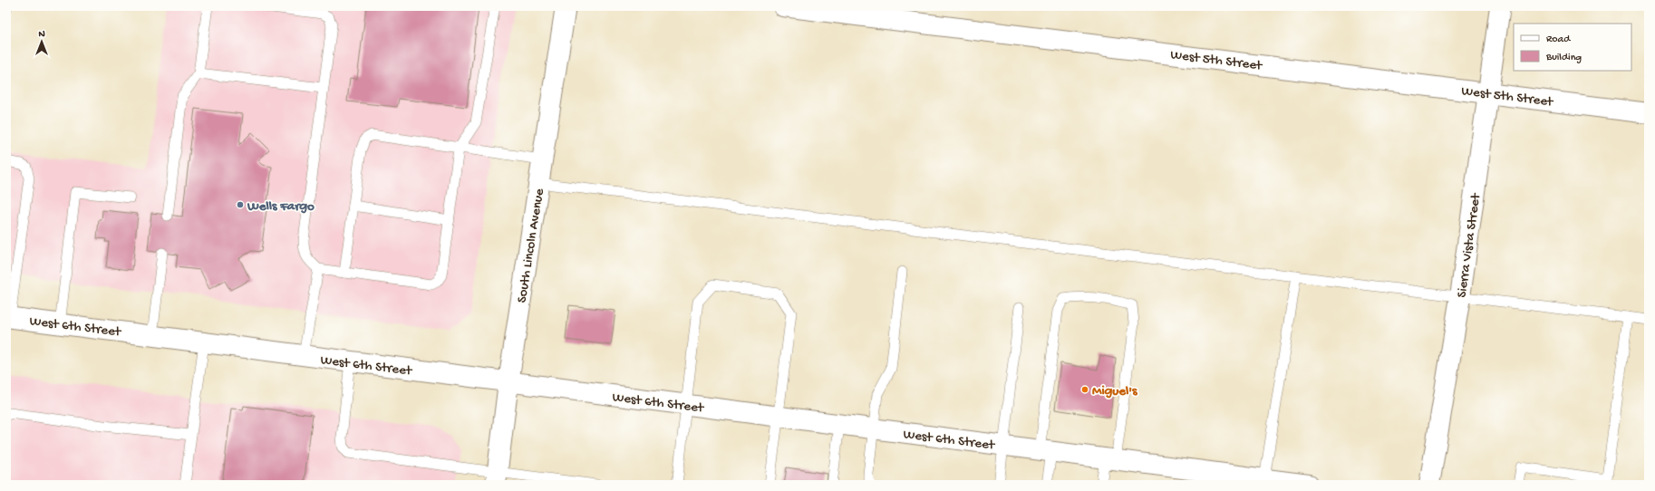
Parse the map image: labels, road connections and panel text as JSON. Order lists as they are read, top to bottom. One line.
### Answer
{"streets":{"main road":["West 5th Street","South Lincoln Avenue","Sierra Vista Street","West 6th Street"]},"crossings":[["West 5th Street","Sierra Vista Street"],["South Lincoln Avenue","West 6th Street"]],"places":["Wells Fargo","Miguel's"],"legend":["Road","Building"],"north":"top"}
